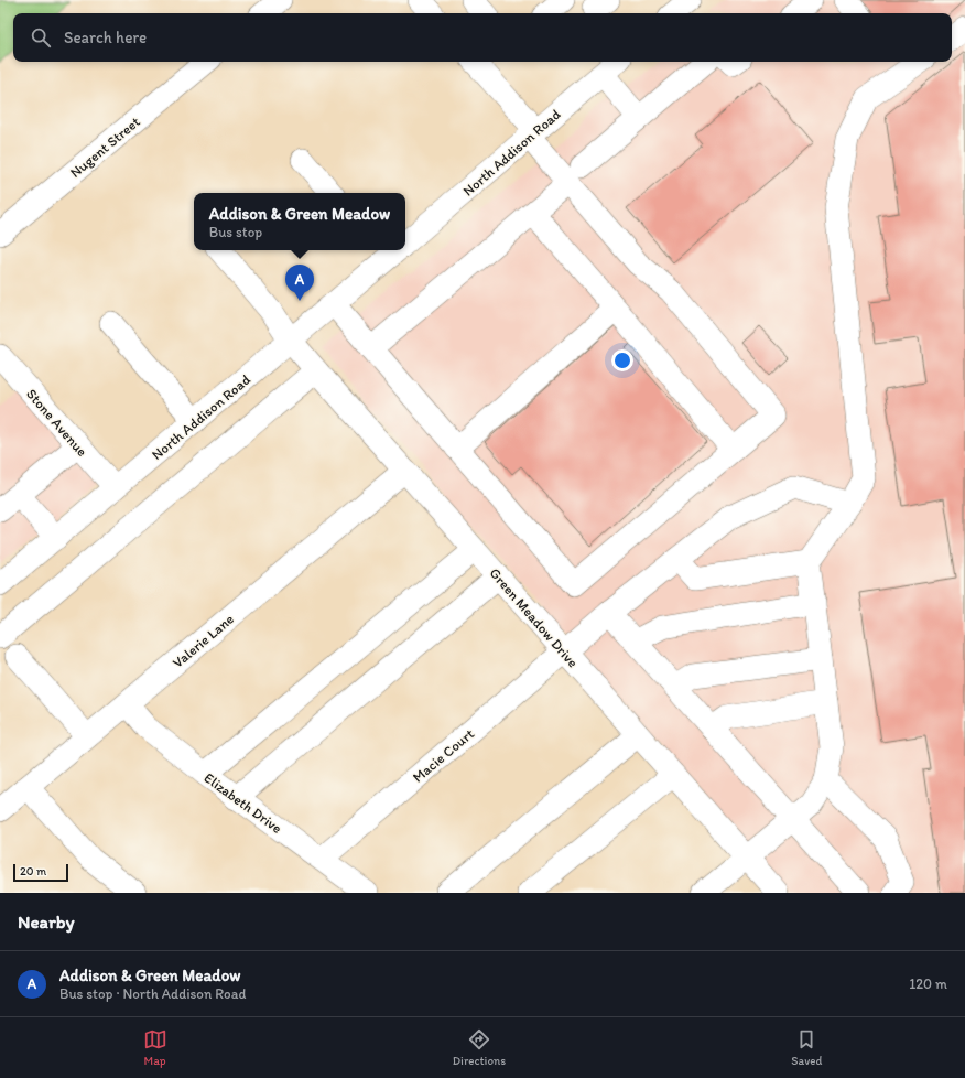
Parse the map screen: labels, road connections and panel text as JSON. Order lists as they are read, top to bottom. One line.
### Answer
{"streets":{"street":["Nugent Street","North Addison Road","Stone Avenue","Green Meadow Drive","Valerie Lane","Macie Court","Elizabeth Drive"]},"crossings":[["North Addison Road","Stone Avenue"],["North Addison Road","Green Meadow Drive"],["Green Meadow Drive","Valerie Lane"],["Green Meadow Drive","Macie Court"],["Valerie Lane","Elizabeth Drive"],["Macie Court","Elizabeth Drive"]],"scale_bar":"20 m","page":{"search":"Search here","popup":["Addison & Green Meadow","Bus stop"],"pins":"A","scale":"20 m","heading":"Nearby","list":[{"mark":"A","name":"Addison & Green Meadow","note":"Bus stop · North Addison Road","value":"120 m"}],"nav":["Map","Directions","Saved"]}}
